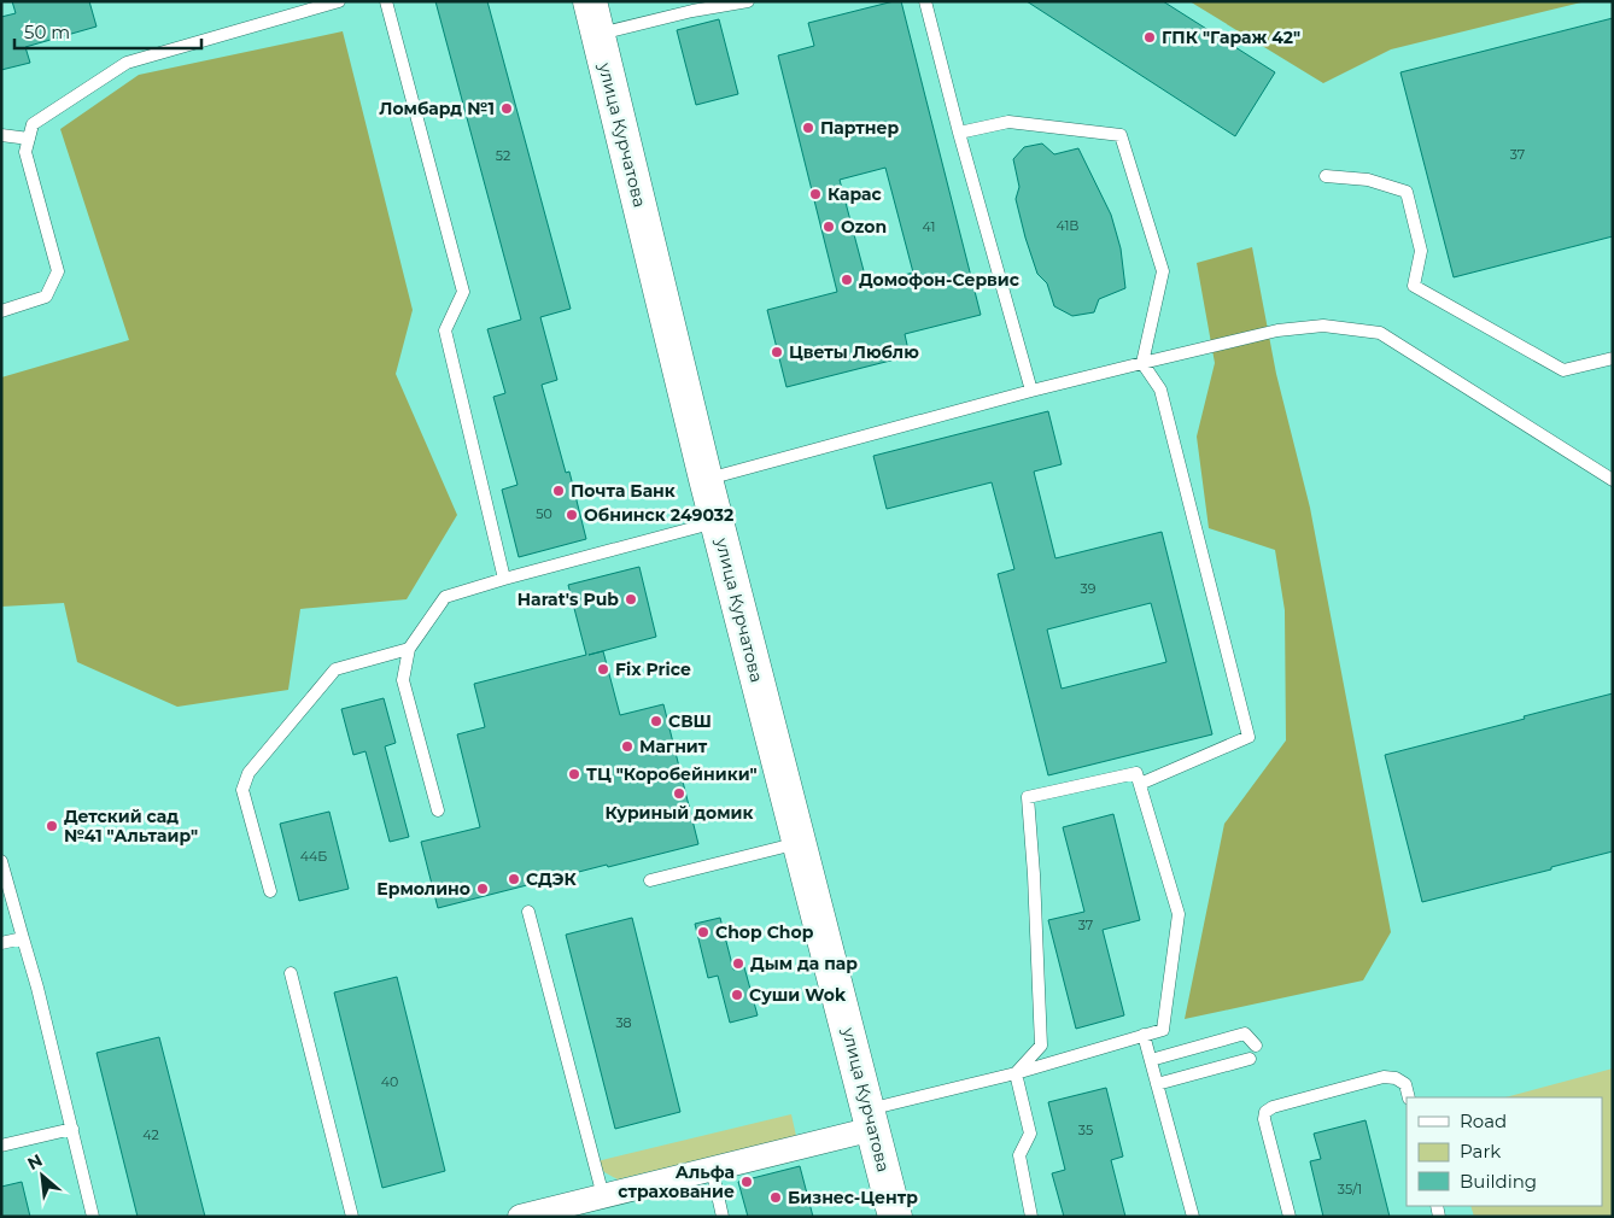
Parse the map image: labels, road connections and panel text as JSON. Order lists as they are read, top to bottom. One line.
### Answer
{"streets":{"main road":["улица Курчатова"]},"places":["ГПК \"Гараж 42\"","Ломбард №1","Партнер","Карас","Ozon","Домофон-Сервис","Цветы Люблю","Почта Банк","Обнинск 249032","Harat's Pub","Fix Price","СВШ","Магнит","ТЦ \"Коробейники\"","Куриный домик","Детский сад №41 \"Альтаир\"","СДЭК","Ермолино","Chop Chop","Дым да пар","Суши Wok","Альфа страхование","Бизнес-Центр"],"house_numbers":["37","52","41В","41","50","39","44Б","37","38","40","35","42","35/1"],"legend":["Road","Park","Building"],"scale_bar":"50 m","north":"top left"}
